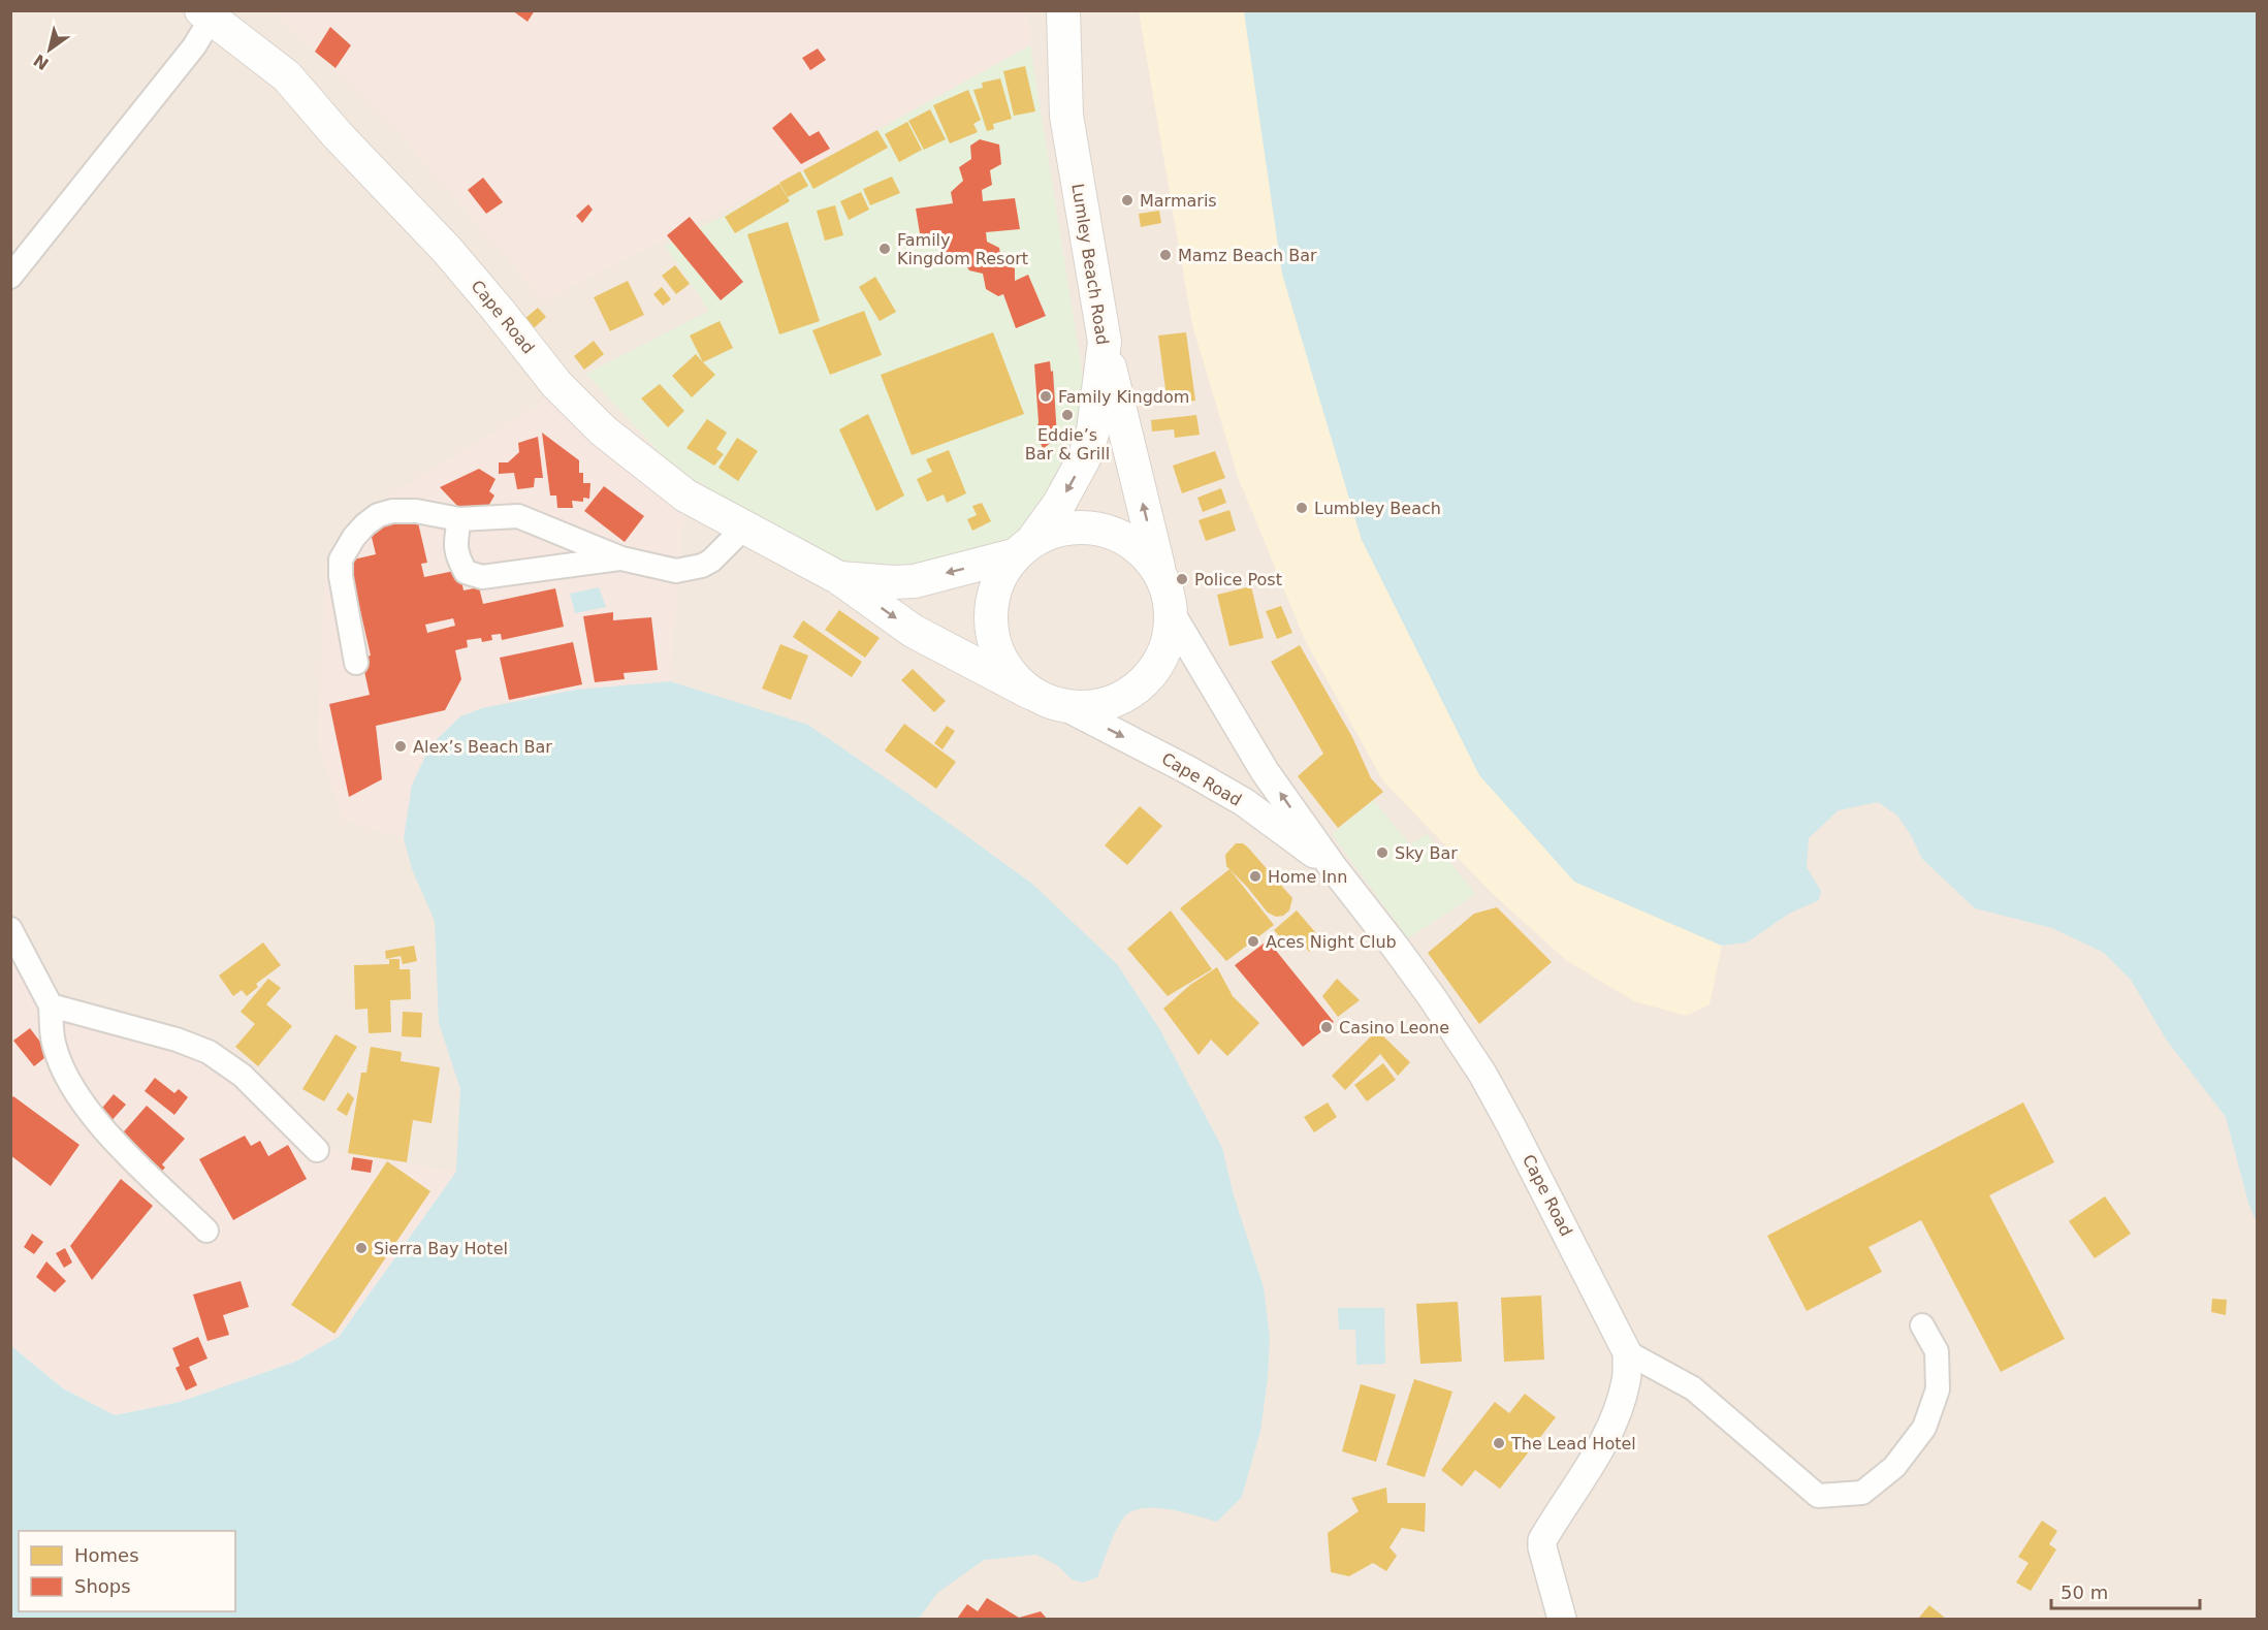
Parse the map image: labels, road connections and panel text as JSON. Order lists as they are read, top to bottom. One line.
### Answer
{"streets":{"main road":["Lumley Beach Road","Cape Road"]},"crossings":[["Lumley Beach Road","Cape Road"]],"one_way":["Lumley Beach Road"],"places":["Marmaris","Family Kingdom Resort","Mamz Beach Bar","Family Kingdom","Eddie’s Bar & Grill","Lumbley Beach","Police Post","Alex’s Beach Bar","Sky Bar","Home Inn","Aces Night Club","Casino Leone","Sierra Bay Hotel","The Lead Hotel"],"legend":["Homes","Shops"],"scale_bar":"50 m","north":"bottom left"}
